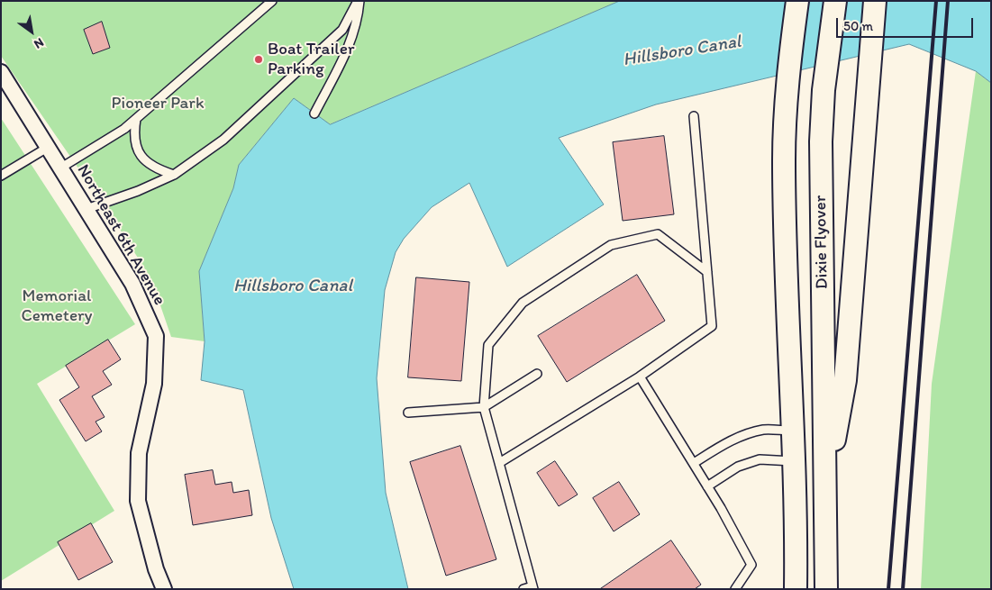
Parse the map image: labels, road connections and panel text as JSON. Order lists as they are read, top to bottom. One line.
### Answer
{"streets":{"main road":["Dixie Flyover"],"street":["Northeast 6th Avenue"]},"water":["Hillsboro Canal"],"parks":["Pioneer Park","Memorial Cemetery"],"places":["Boat Trailer Parking"],"scale_bar":"50 m","north":"bottom right"}
